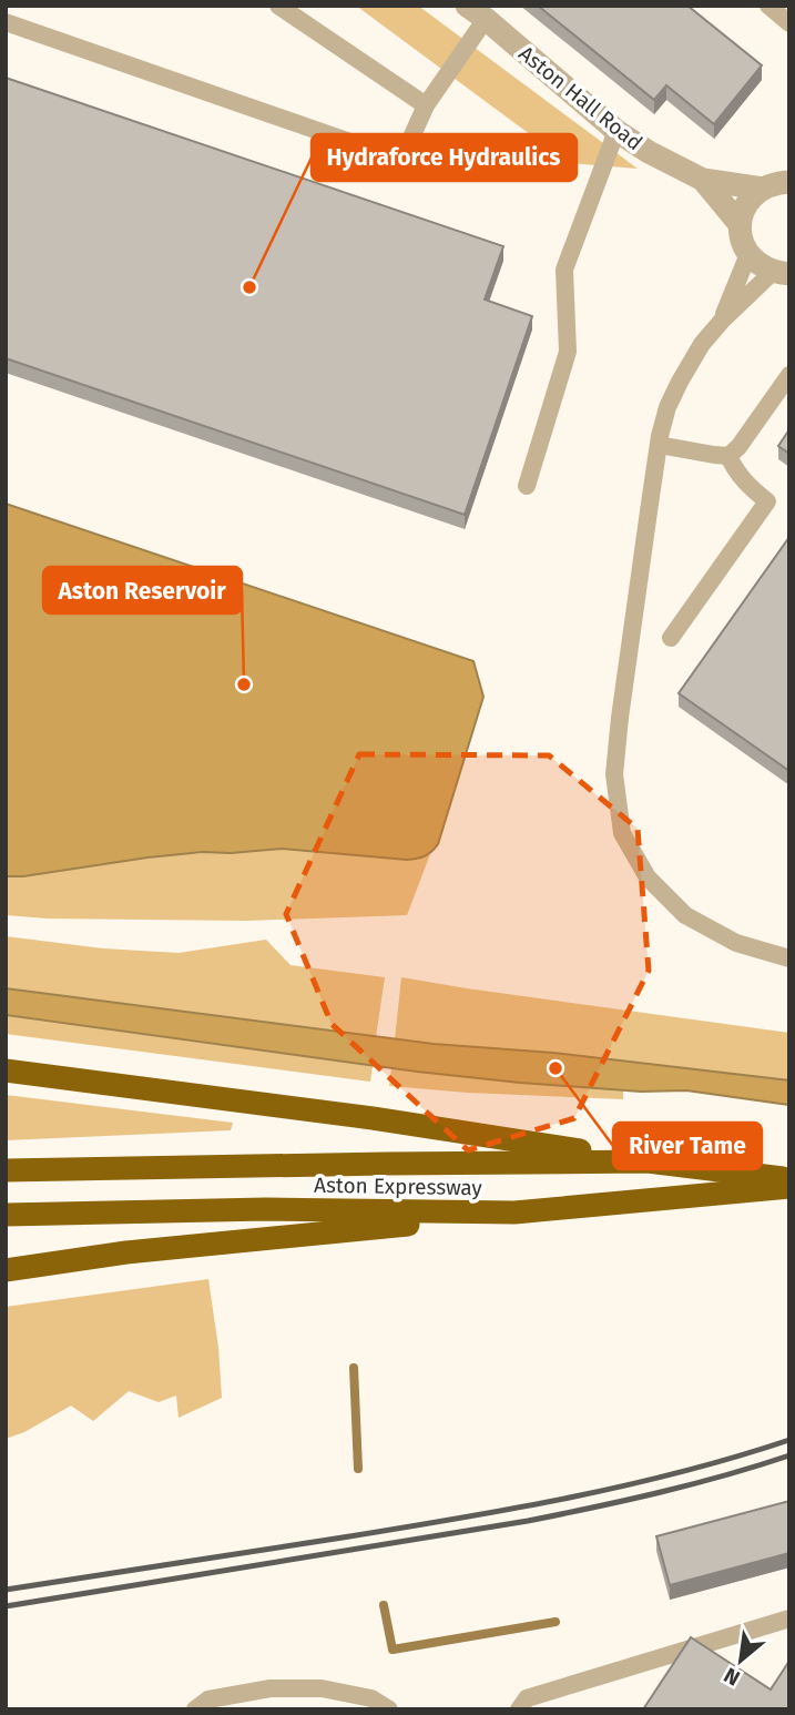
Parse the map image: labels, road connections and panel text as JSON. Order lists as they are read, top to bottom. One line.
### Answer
{"streets":{"highway":["Aston Expressway"],"street":["Aston Hall Road"]},"places":["Hydraforce Hydraulics","Aston Reservoir","River Tame"],"north":"bottom left"}
